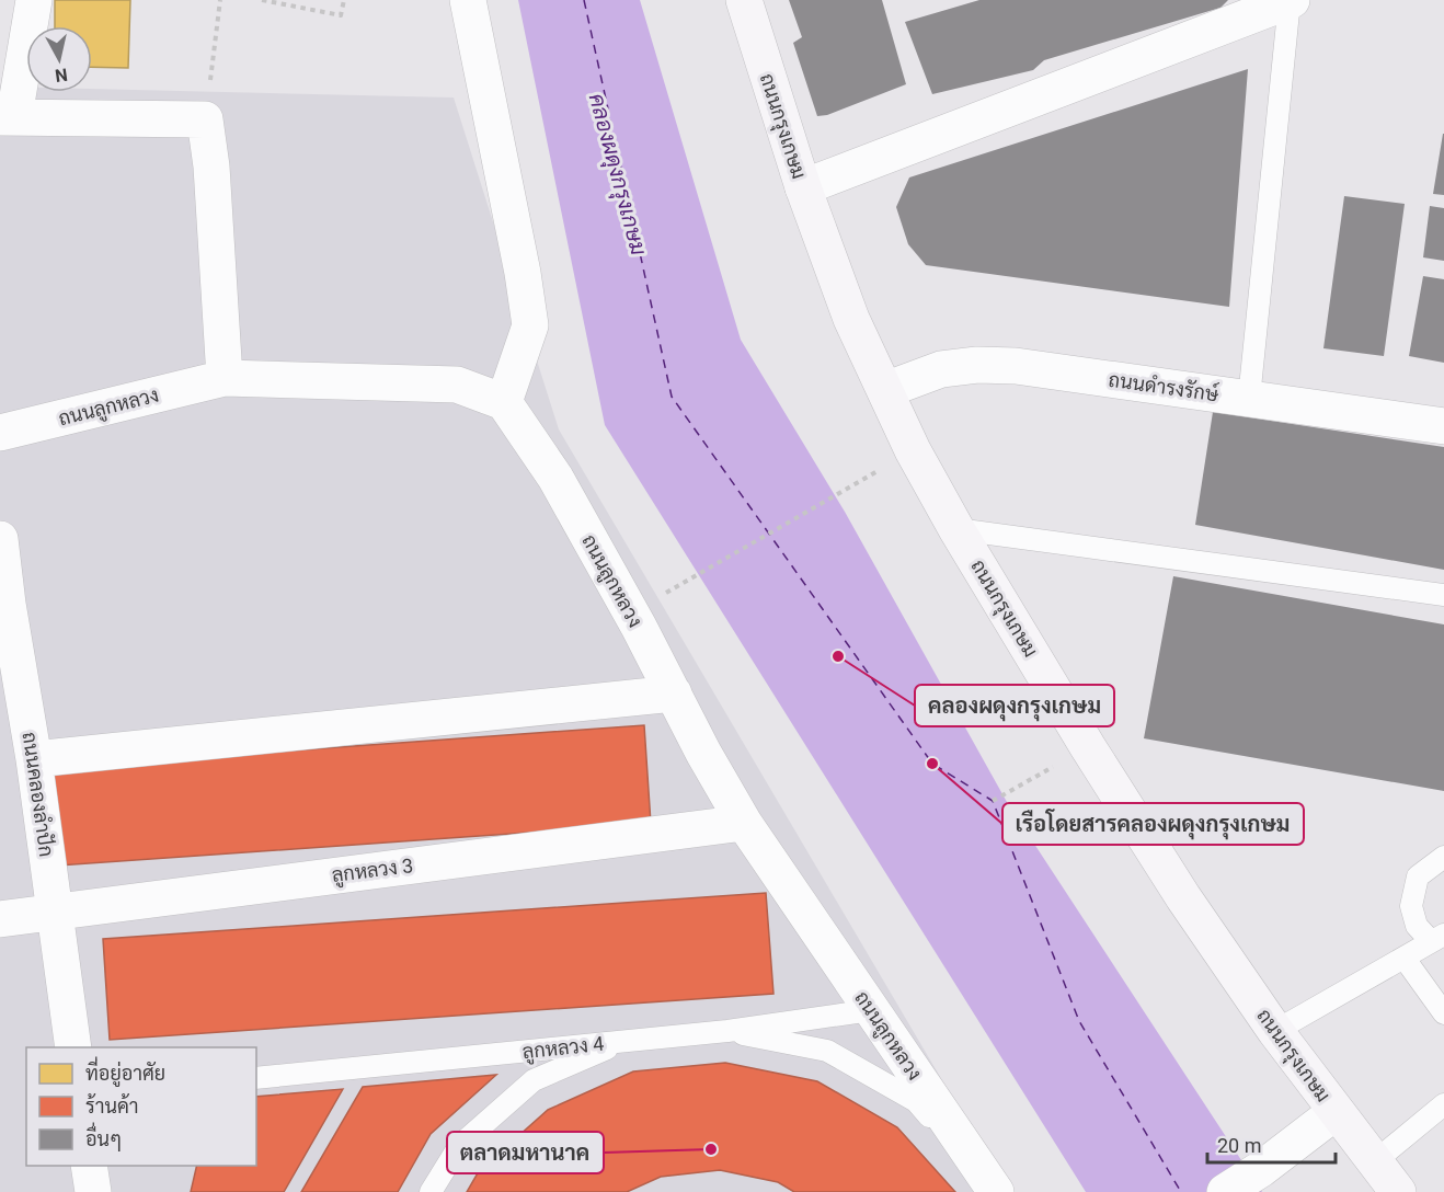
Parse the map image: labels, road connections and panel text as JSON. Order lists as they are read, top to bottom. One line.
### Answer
{"streets":{"main road":["ถนนกรุงเกษม"],"street":["ถนนดำรงรักษ์","ถนนลูกหลวง","ถนนคลองลำปัก","ลูกหลวง 3"],"lane":["ลูกหลวง 4"]},"crossings":[["ถนนกรุงเกษม","ถนนดำรงรักษ์"],["ถนนลูกหลวง","ลูกหลวง 3"],["ถนนลูกหลวง","ลูกหลวง 4"],["ถนนคลองลำปัก","ลูกหลวง 3"]],"water":["คลองผดุงกรุงเกษม"],"places":["คลองผดุงกรุงเกษม","เรือโดยสารคลองผดุงกรุงเกษม","ตลาดมหานาค"],"legend":["ที่อยู่อาศัย","ร้านค้า","อื่นๆ"],"scale_bar":"20 m","north":"bottom"}
